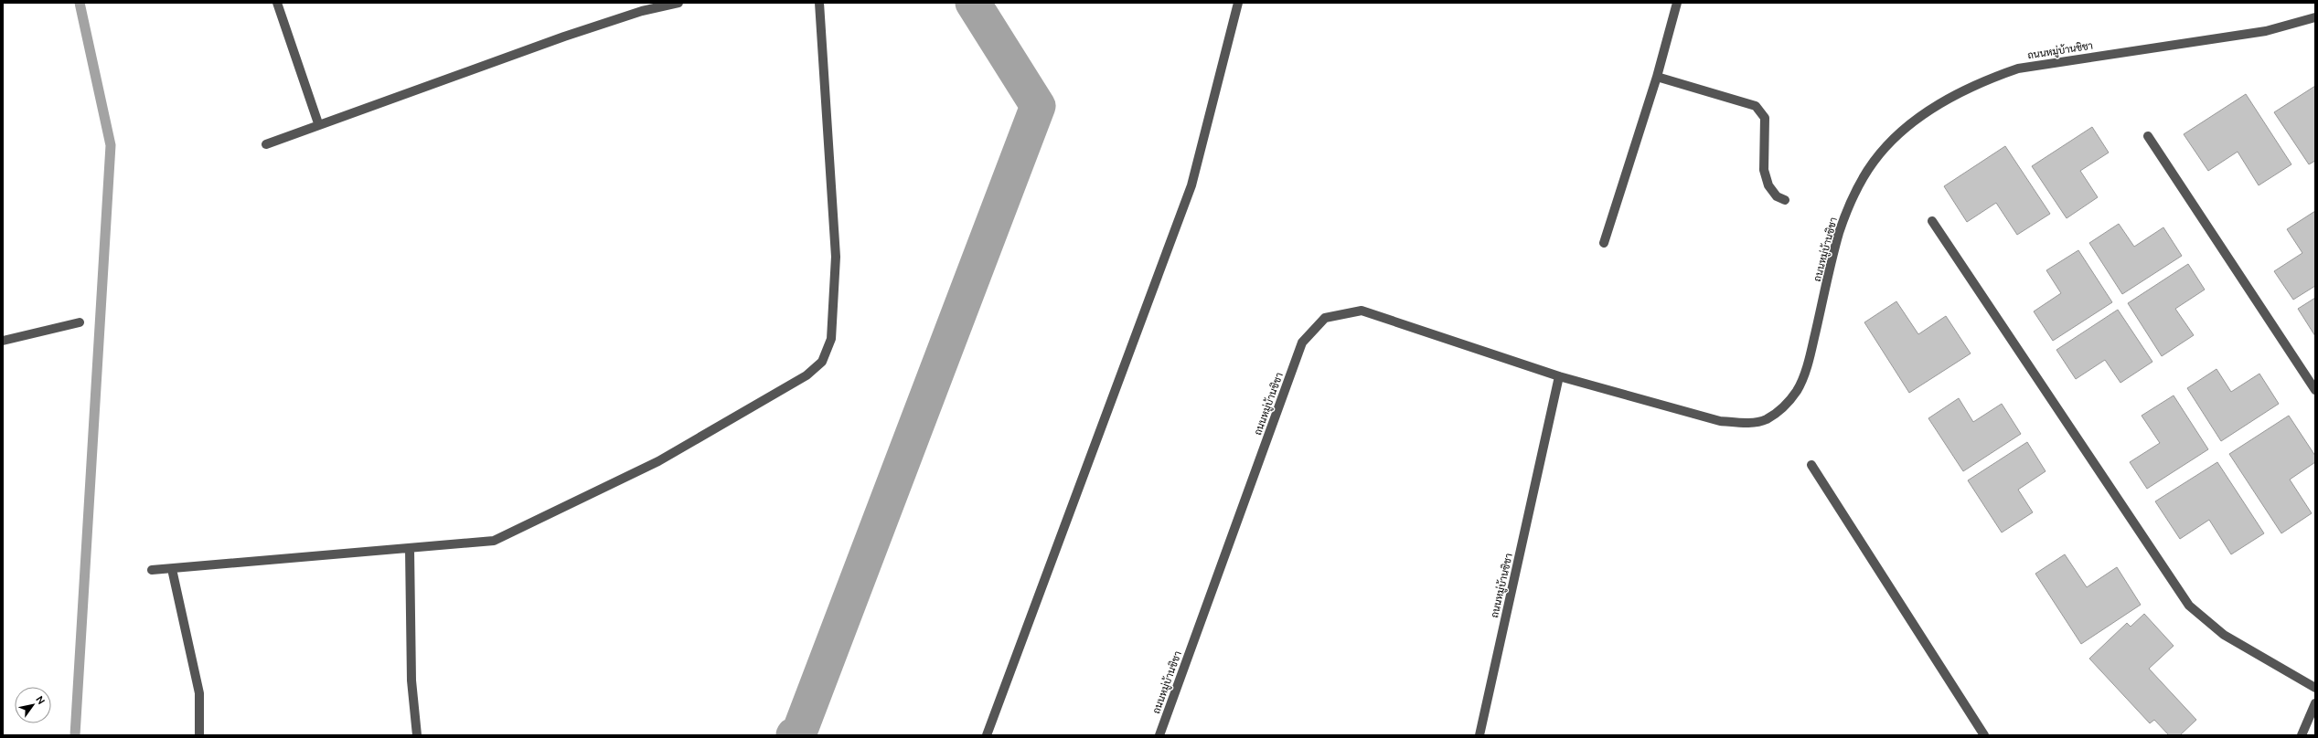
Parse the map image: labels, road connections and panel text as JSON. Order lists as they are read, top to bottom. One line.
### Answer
{"streets":{"street":["ถนนหมู่บ้านชิชา"]},"north":"top right"}
